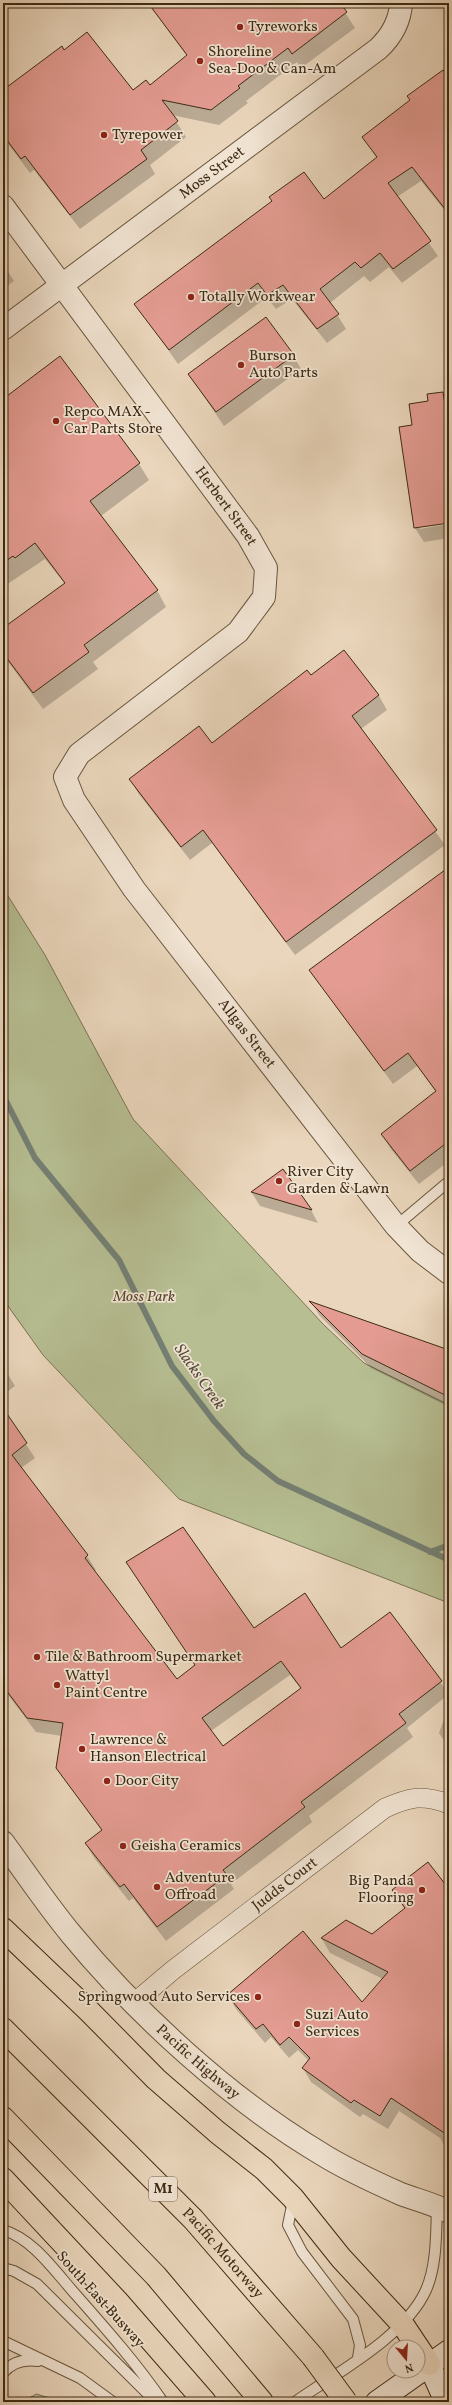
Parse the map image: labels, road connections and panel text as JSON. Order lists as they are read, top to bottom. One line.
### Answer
{"streets":{"highway":["M1","Pacific Motorway"],"street":["Moss Street","Herbert Street","Allgas Street","Judds Court","Pacific Highway"],"lane":["South East Busway"]},"crossings":[["Moss Street","Herbert Street"],["Herbert Street","Allgas Street"],["Judds Court","Pacific Highway"]],"water":["Slacks Creek"],"parks":["Moss Park"],"places":["Tyreworks","Shoreline Sea-Doo & Can-Am","Tyrepower","Totally Workwear","Burson Auto Parts","Repco MAX - Car Parts Store","River City Garden & Lawn","Tile & Bathroom Supermarket","Wattyl Paint Centre","Lawrence & Hanson Electrical","Door City","Geisha Ceramics","Adventure Offroad","Big Panda Flooring","Springwood Auto Services","Suzi Auto Services"],"north":"bottom"}
